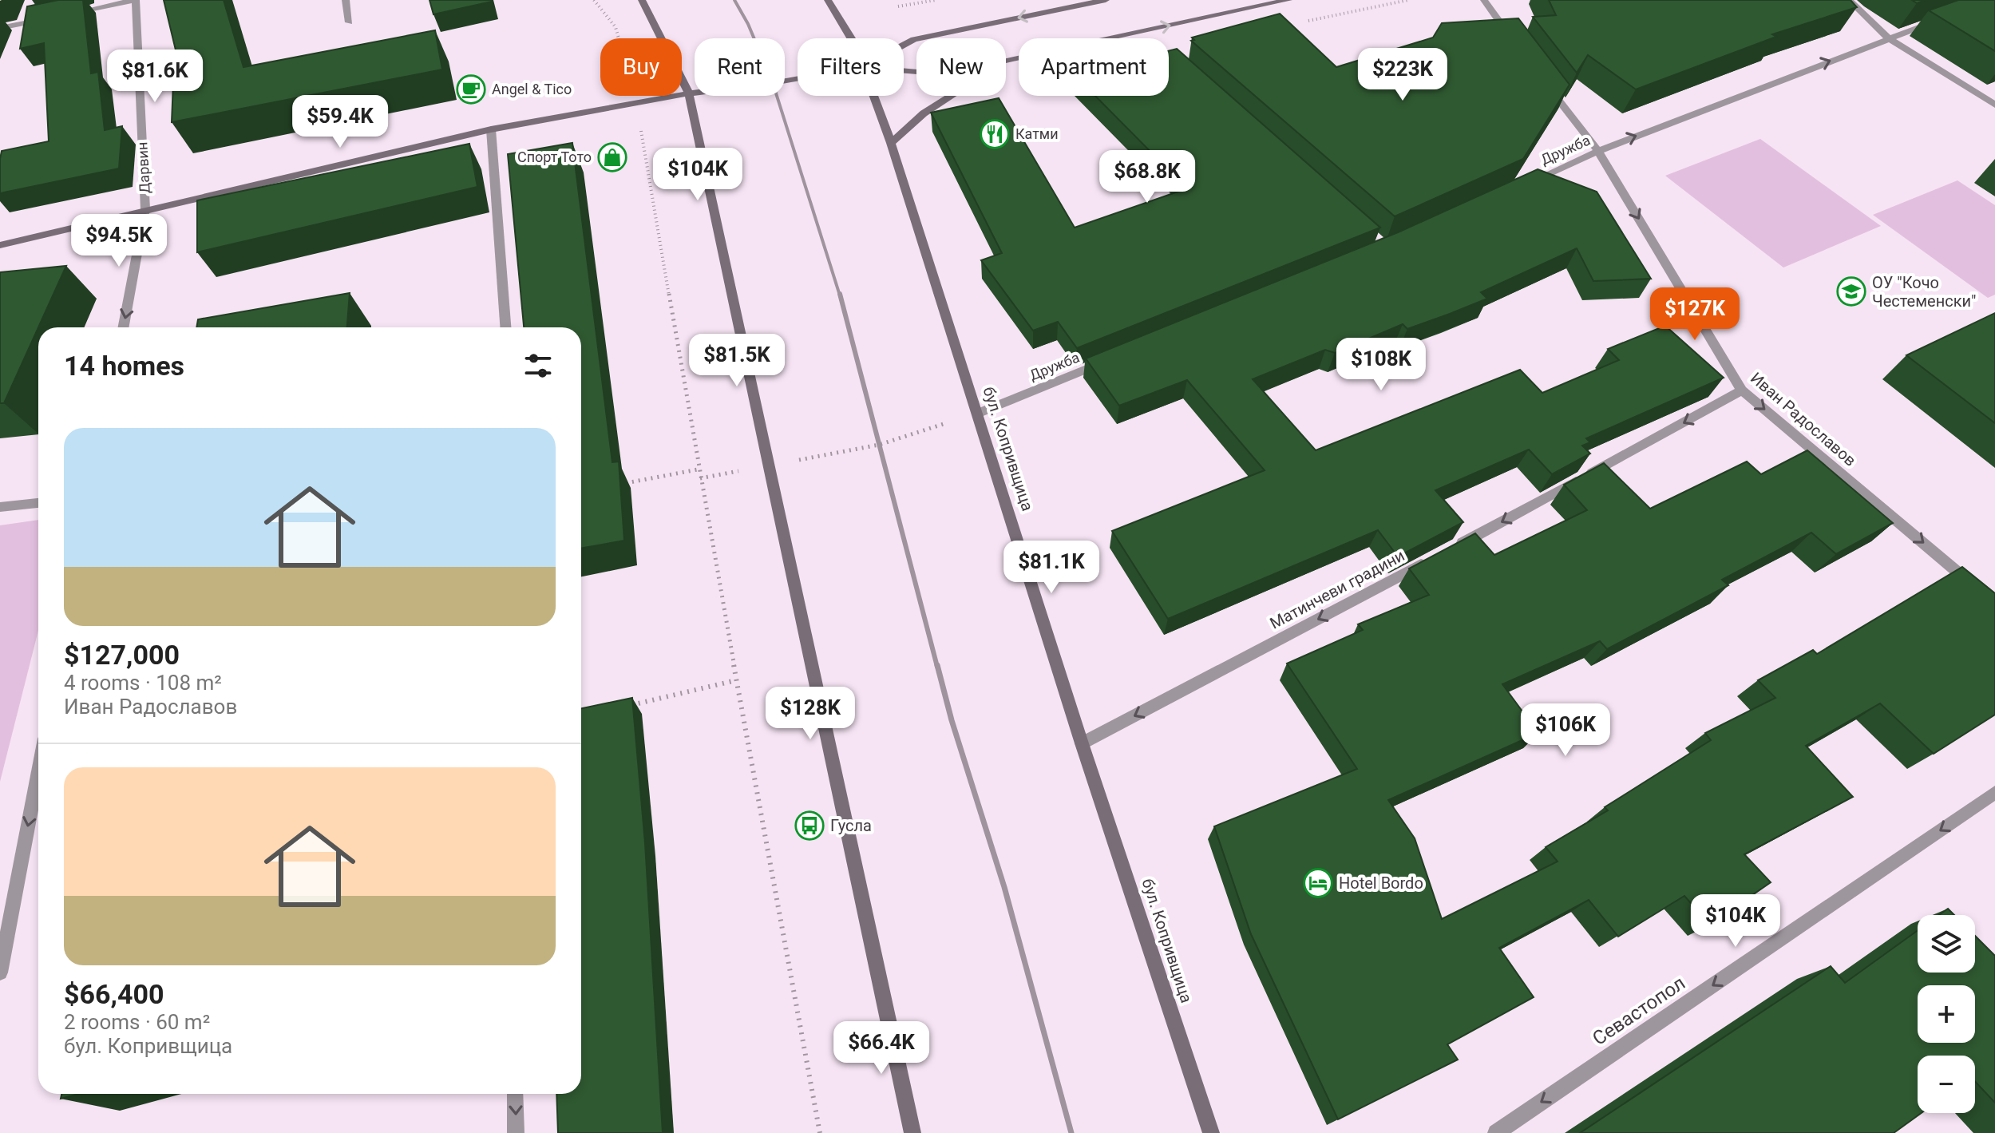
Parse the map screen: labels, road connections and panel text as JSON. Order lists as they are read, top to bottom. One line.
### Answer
{"streets":{"main road":["бул. Копривщица"],"street":["Дружба","Дарвин","Иван Радославов","Матинчеви градини","Севастопол"]},"crossings":[["Дружба","Иван Радославов"],["Дружба","бул. Копривщица"],["Иван Радославов","Матинчеви градини"],["бул. Копривщица","Матинчеви градини"]],"one_way":["Дружба","Дарвин","Иван Радославов","Матинчеви градини","Севастопол"],"places":{"cafe":["Angel & Tico"],"restaurant":["Катми"],"shop":["Спорт Тото"],"school or university":["ОУ \"Кочо Честеменски\""],"bus stop":["Гусла"],"hotel":["Hotel Bordo"]},"page":{"chip":["Buy","Rent","Filters","New","Apartment"],"price":["$223K","$81.6K","$59.4K","$104K","$68.8K","$94.5K","$127K","$81.5K","$108K","$81.1K","$128K","$106K","$104K","$66.4K"],"heading":"14 homes","list":[{"name":"$127,000","note":"4 rooms · 108 m² · Иван Радославов"},{"name":"$66,400","note":"2 rooms · 60 m² · бул. Копривщица"}],"map_buttons":["+","−"]}}
